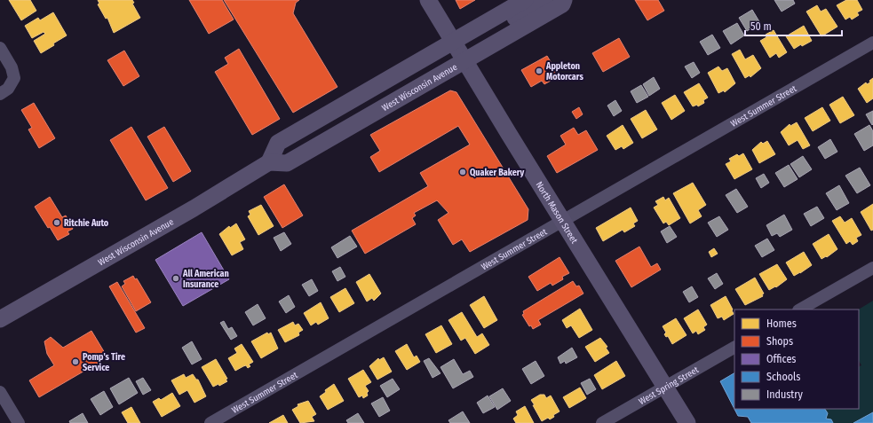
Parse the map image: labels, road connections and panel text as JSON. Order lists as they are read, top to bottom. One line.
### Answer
{"streets":{"main road":["West Wisconsin Avenue","North Mason Street"],"street":["West Summer Street","West Spring Street"]},"crossings":[["West Wisconsin Avenue","North Mason Street"],["West Summer Street","North Mason Street"],["North Mason Street","West Spring Street"]],"places":["Appleton Motorcars","Quaker Bakery","Ritchie Auto","All American Insurance","Pomp's Tire Service"],"legend":["Homes","Shops","Offices","Schools","Industry"],"scale_bar":"50 m"}
